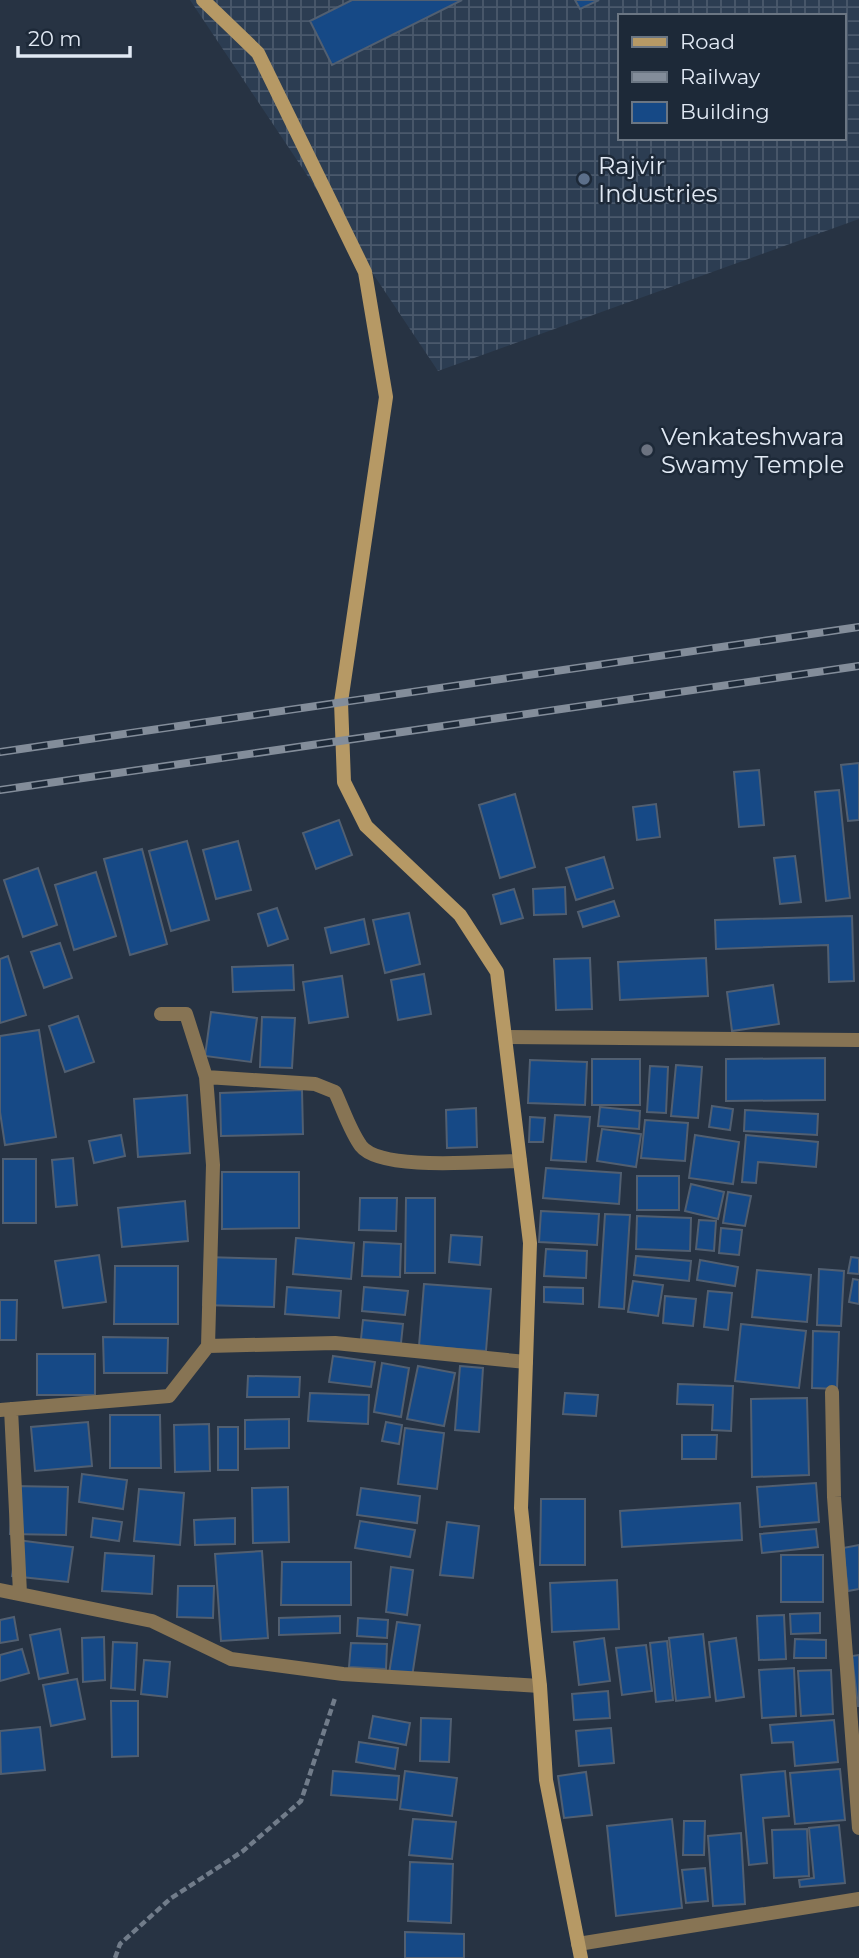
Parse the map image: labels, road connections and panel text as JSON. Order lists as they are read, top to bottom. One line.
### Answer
{"places":["Rajvir Industries","Venkateshwara Swamy Temple"],"legend":["Road","Railway","Building"],"scale_bar":"20 m"}
